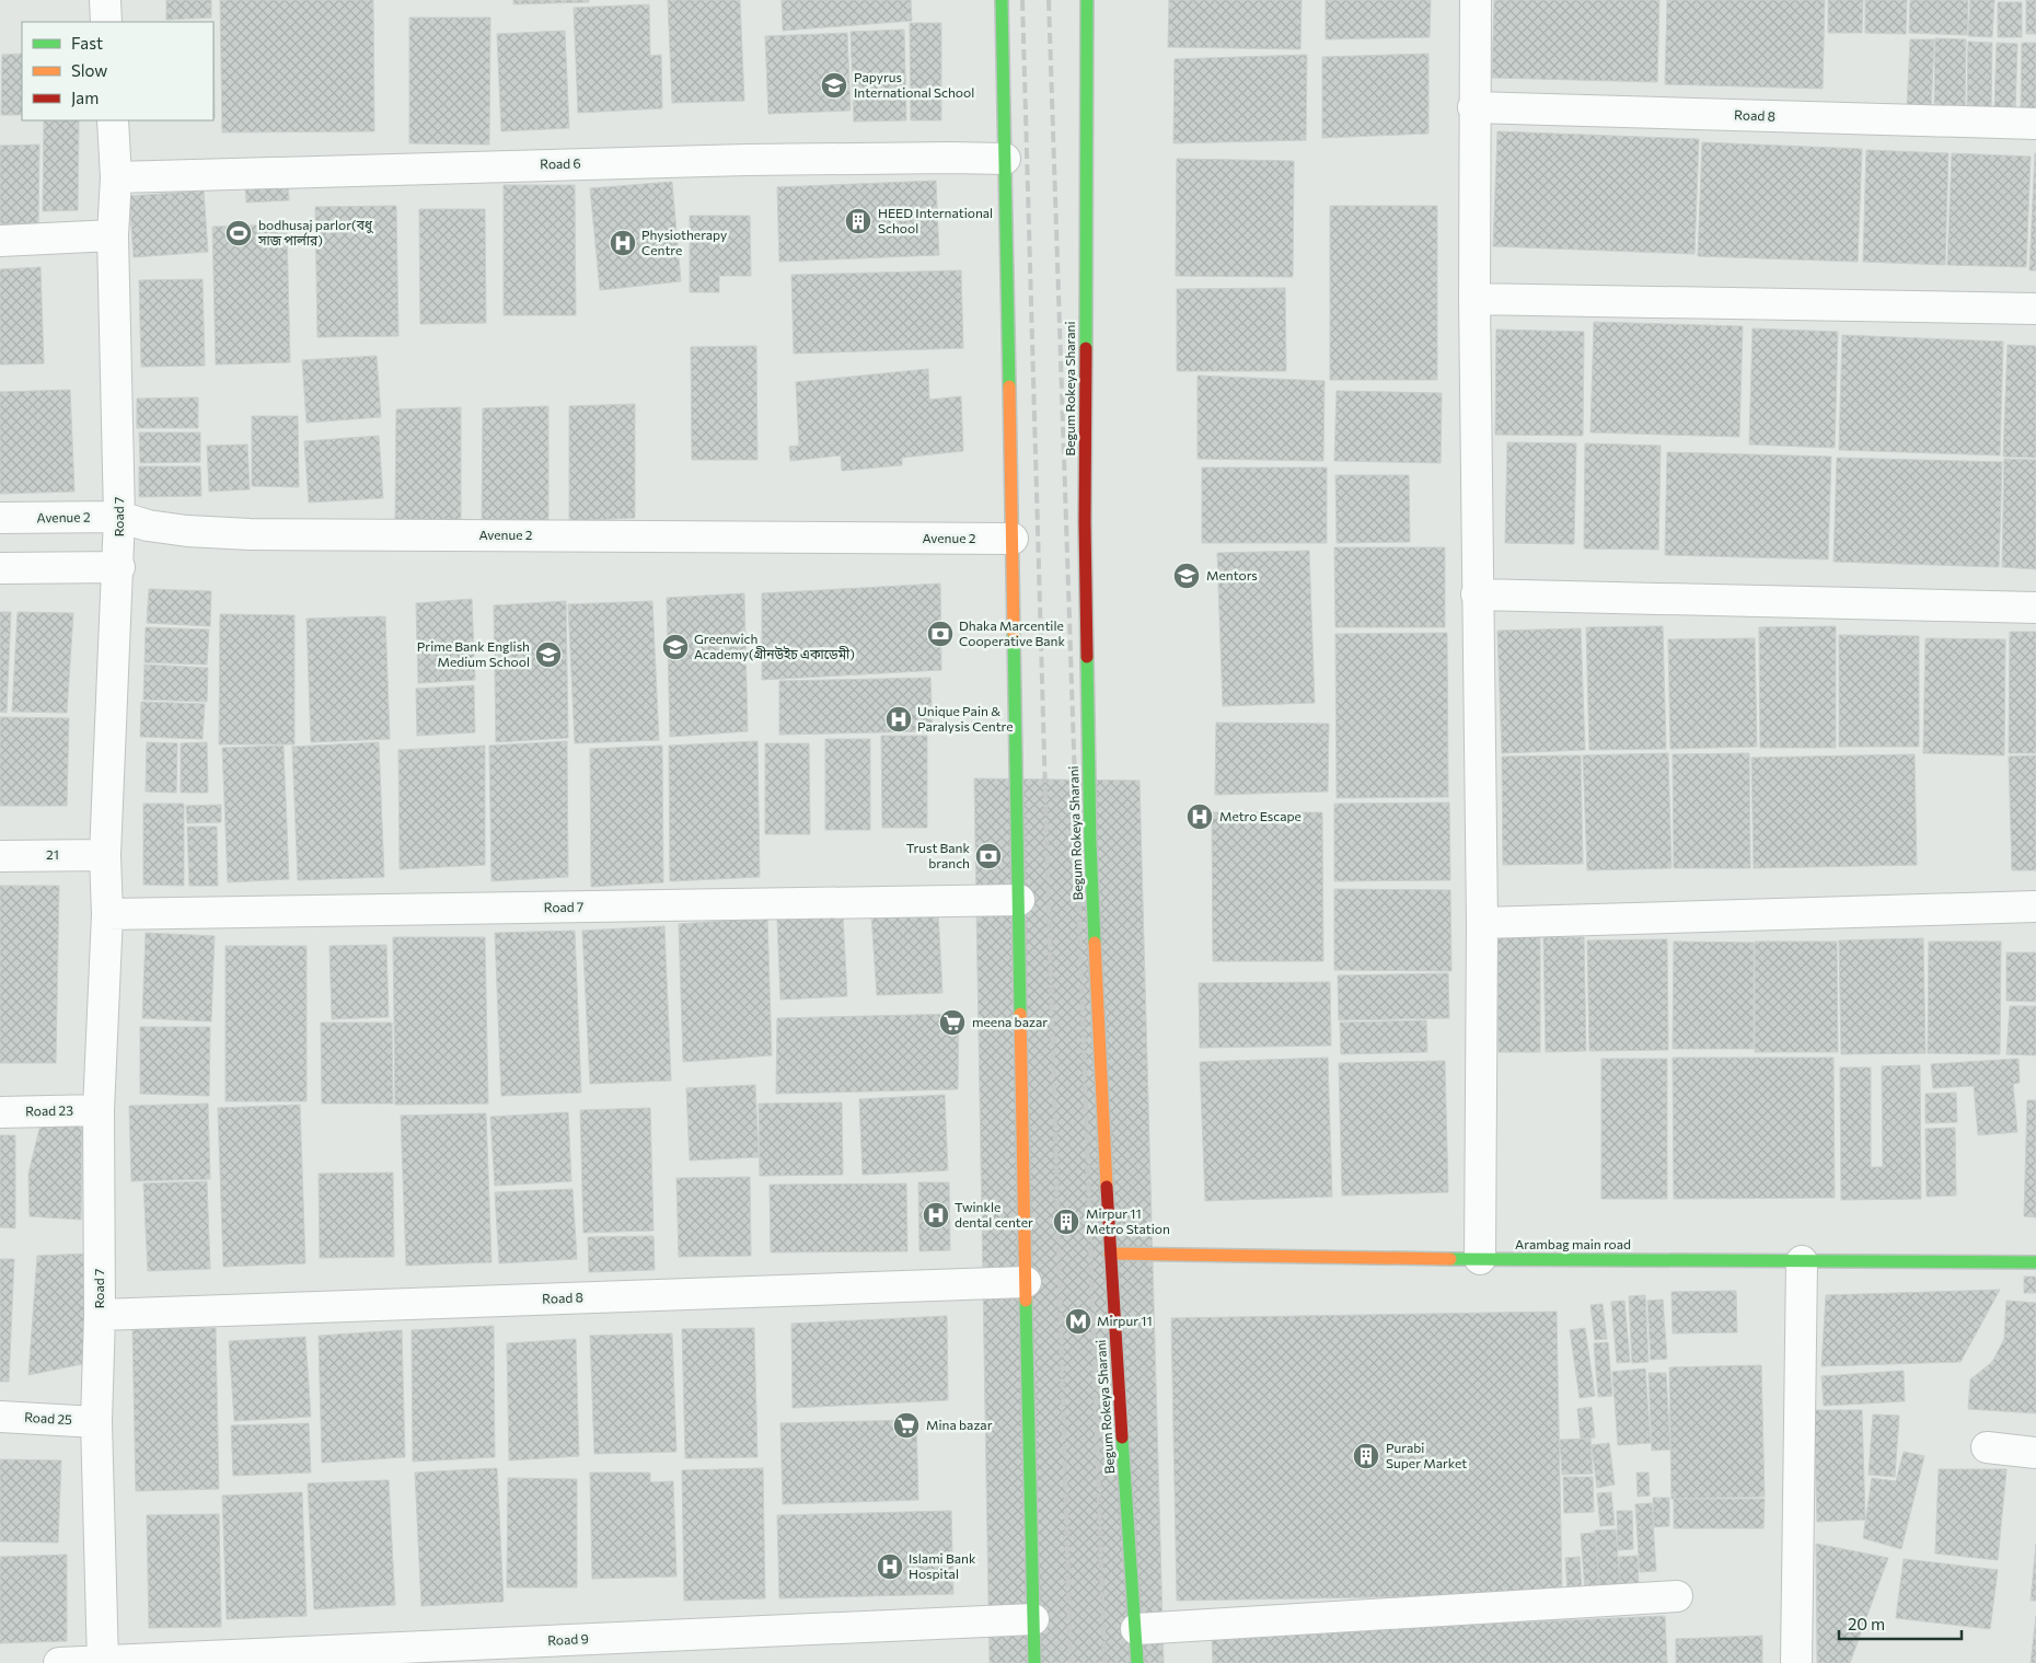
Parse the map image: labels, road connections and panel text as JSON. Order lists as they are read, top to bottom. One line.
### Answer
{"streets":{"main road":["Begum Rokeya Sharani","Arambag main road"],"street":["Road 8","Road 6","Road 7","Avenue 2","21","Road 23","Road 25","Road 9"]},"crossings":[["Road 8","Road 7"],["Road 6","Road 7"],["Begum Rokeya Sharani","Arambag main road"],["Road 7","Avenue 2"],["Road 7","21"],["Road 7","Road 23"],["Road 7","Road 25"],["Road 7","Road 9"]],"places":{"school or university":["Papyrus International School","Mentors","Greenwich Academy(গ্রীনউইচ একাডেমী)","Prime Bank English Medium School"],"building":["HEED International School","Mirpur 11 Metro Station","Purabi Super Market"],"sports":["bodhusaj parlor(বধু সাজ পার্লার)"],"hospital":["Physiotherapy Centre","Unique Pain & Paralysis Centre","Metro Escape","Twinkle dental center","Islami Bank Hospital"],"bank":["Dhaka Marcentile Cooperative Bank","Trust Bank branch"],"supermarket":["meena bazar","Mina bazar"],"metro station":["Mirpur 11"]},"legend":["Fast","Slow","Jam"],"scale_bar":"20 m"}
